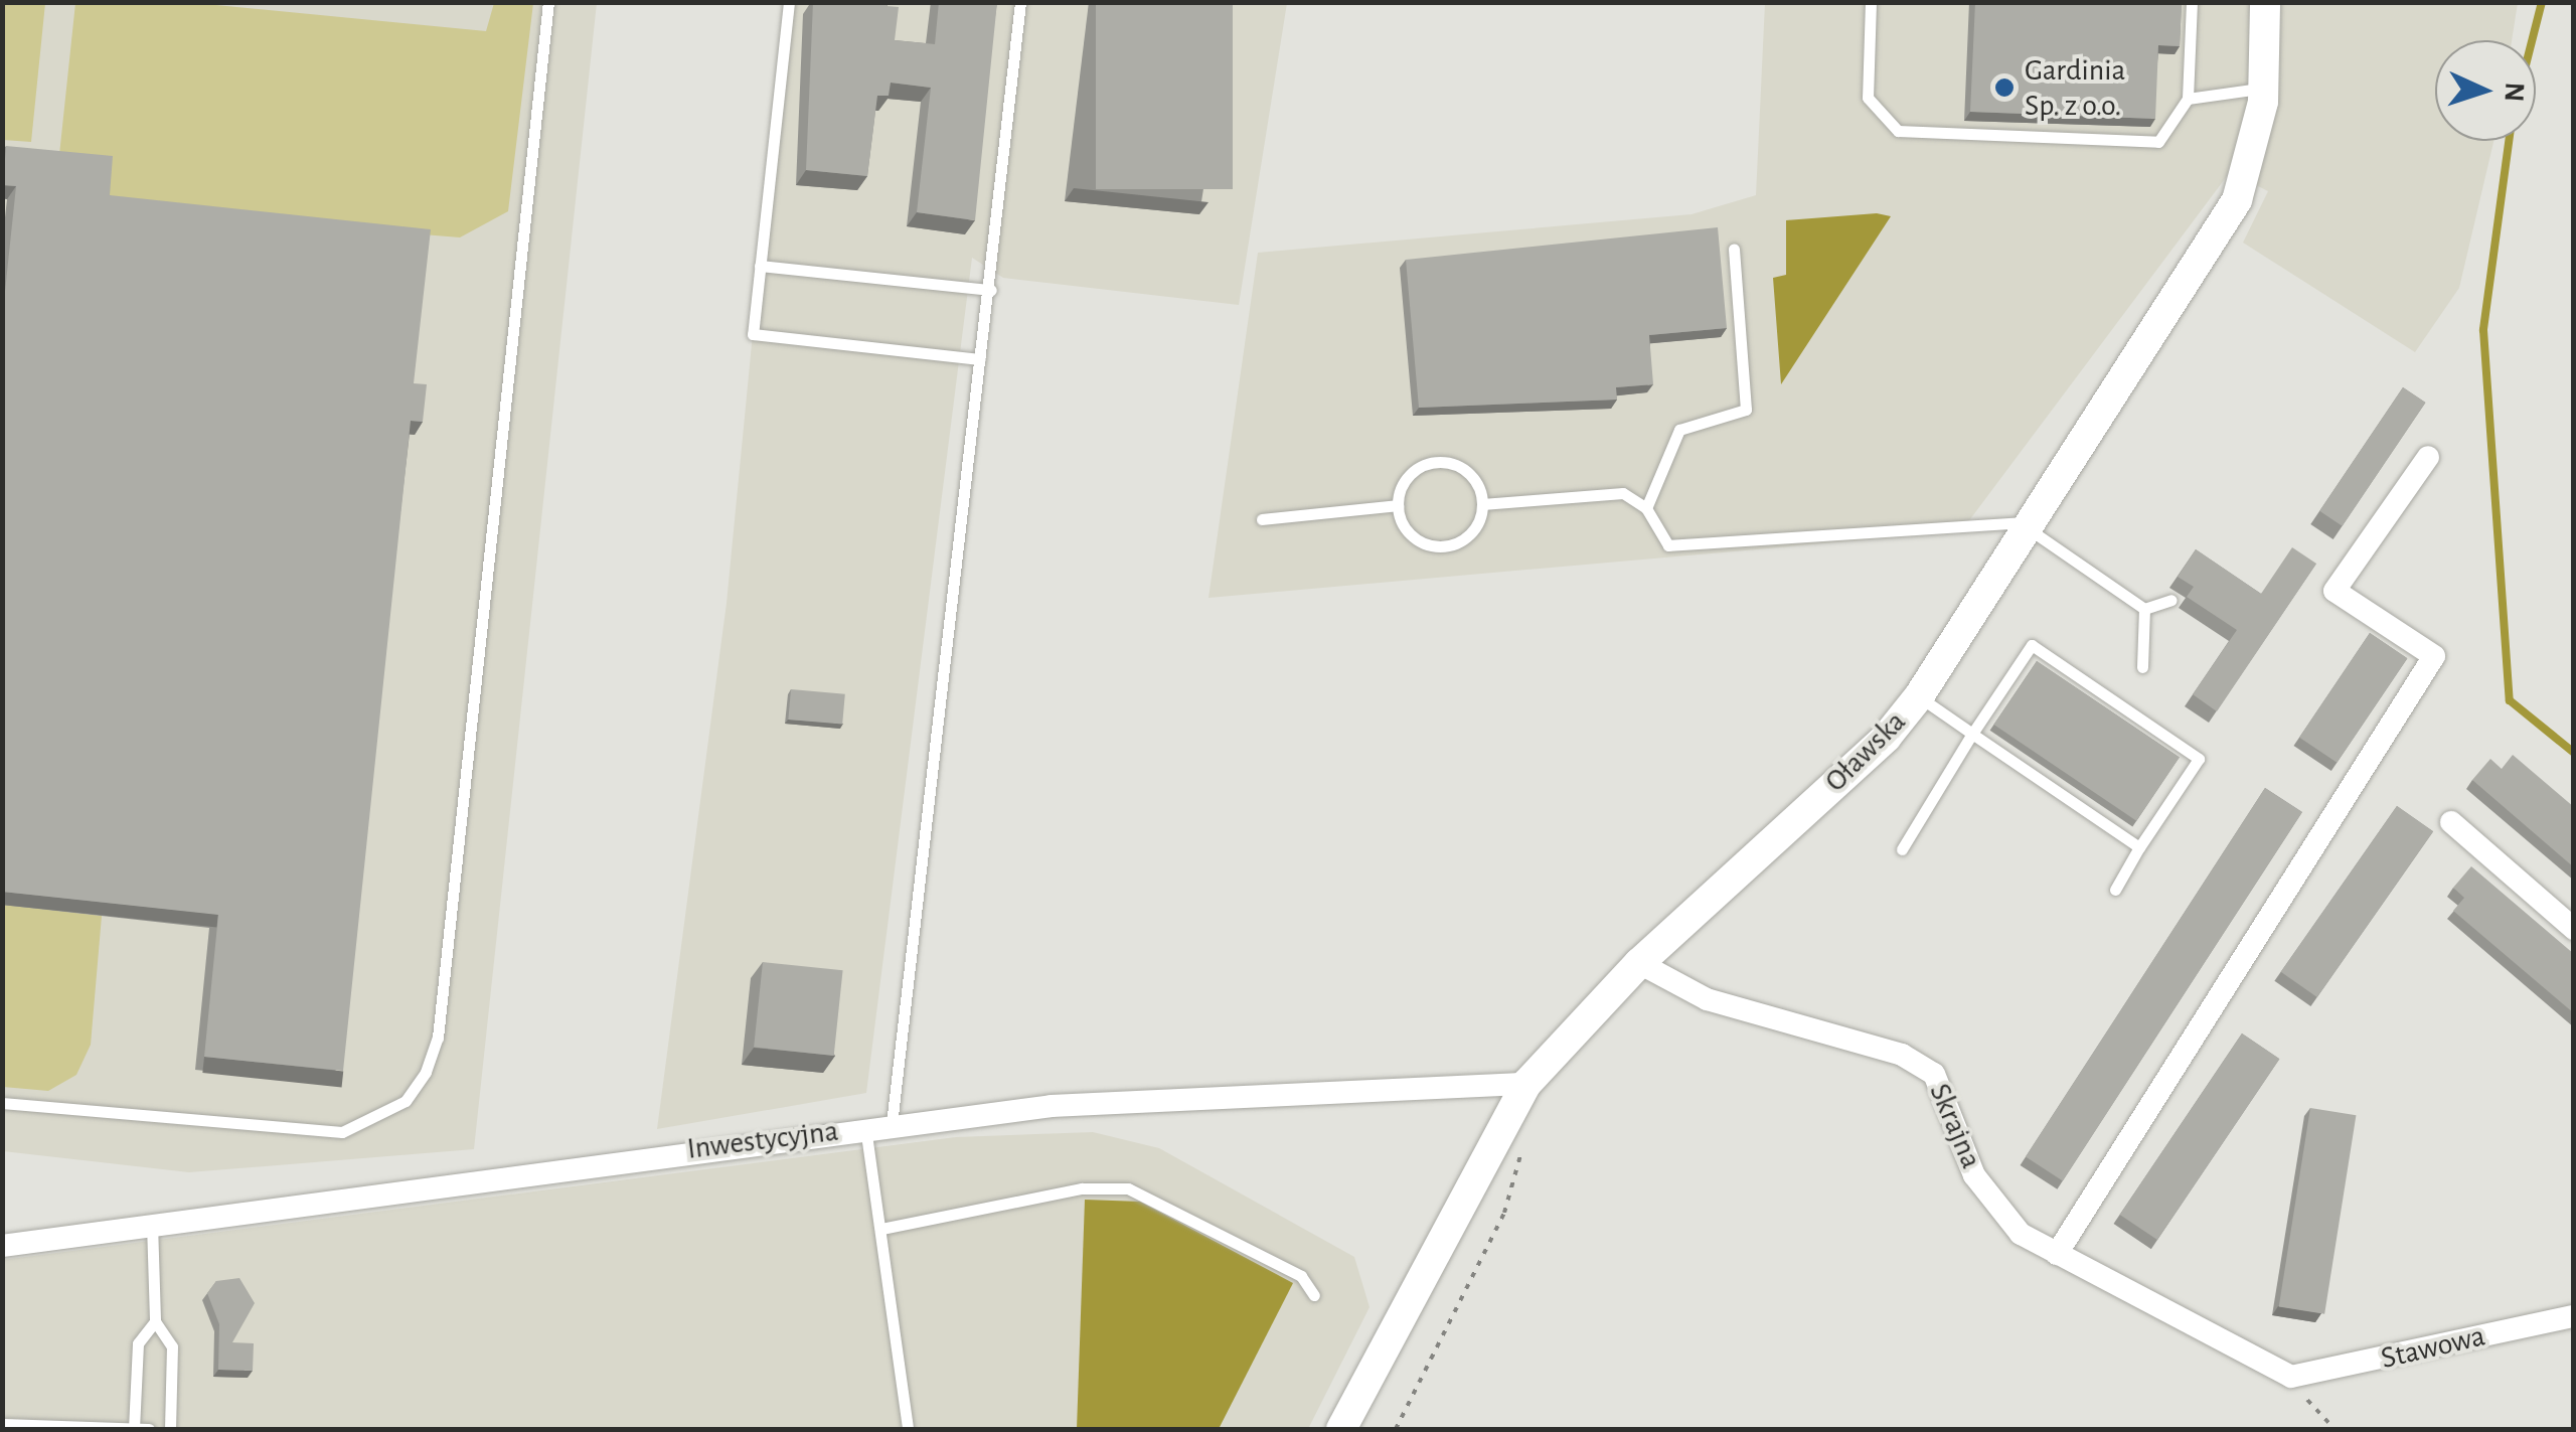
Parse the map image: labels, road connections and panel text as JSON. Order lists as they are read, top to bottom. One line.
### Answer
{"streets":{"street":["Oławska","Skrajna","Inwestycyjna","Stawowa"]},"crossings":[["Oławska","Skrajna"],["Oławska","Inwestycyjna"],["Skrajna","Stawowa"]],"places":["Gardinia Sp. z o.o."],"north":"right"}
